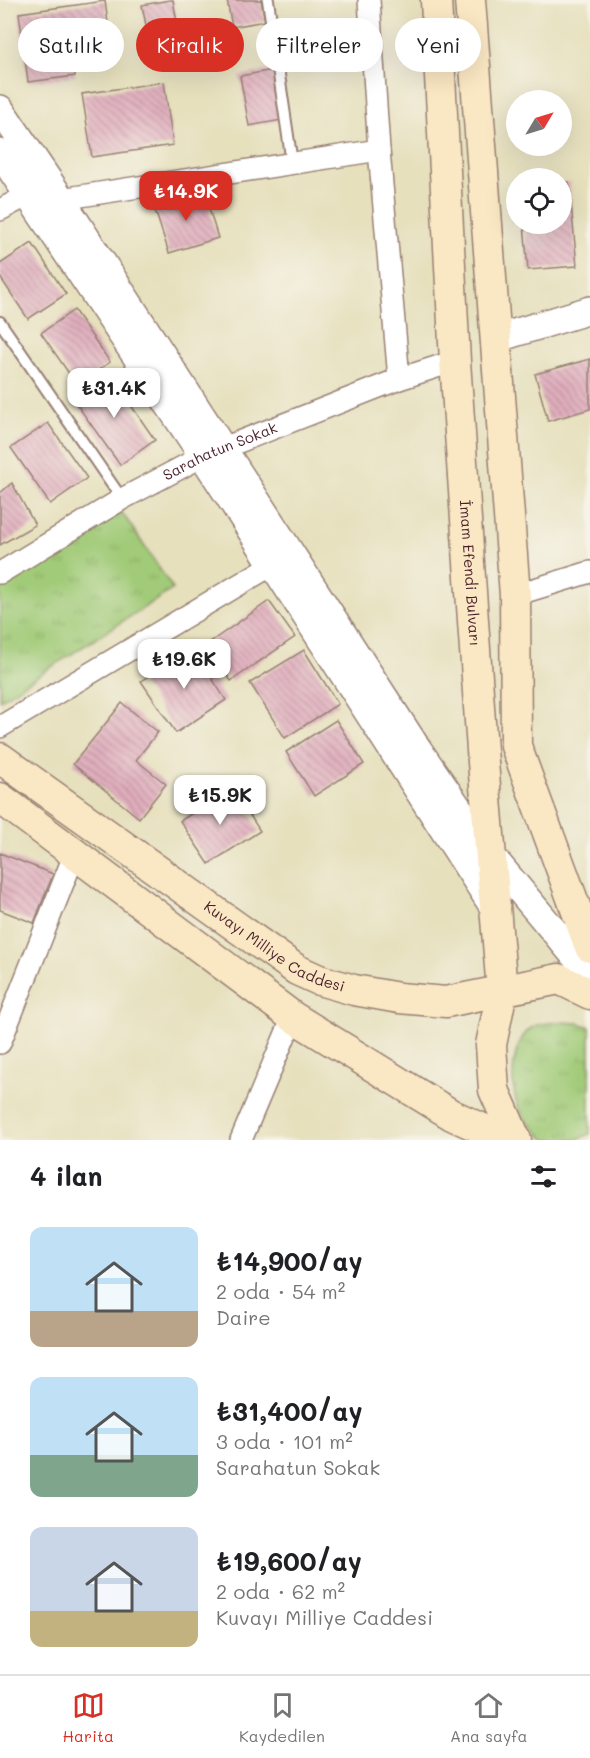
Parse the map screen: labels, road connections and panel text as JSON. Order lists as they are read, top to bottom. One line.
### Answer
{"streets":{"main road":["İmam Efendi Bulvarı","Kuvayı Milliye Caddesi"],"street":["Sarahatun Sokak"]},"crossings":[["Sarahatun Sokak","İmam Efendi Bulvarı"],["İmam Efendi Bulvarı","Kuvayı Milliye Caddesi"]],"north":"top right","page":{"chip":["Satılık","Kiralık","Filtreler","Yeni"],"price":["₺14.9K","₺31.4K","₺19.6K","₺15.9K"],"heading":"4 ilan","list":[{"name":"₺14,900/ay","note":"2 oda · 54 m² · Daire"},{"name":"₺31,400/ay","note":"3 oda · 101 m² · Sarahatun Sokak"},{"name":"₺19,600/ay","note":"2 oda · 62 m² · Kuvayı Milliye Caddesi"}],"tabs":["Harita","Kaydedilen","Ana sayfa"]}}
